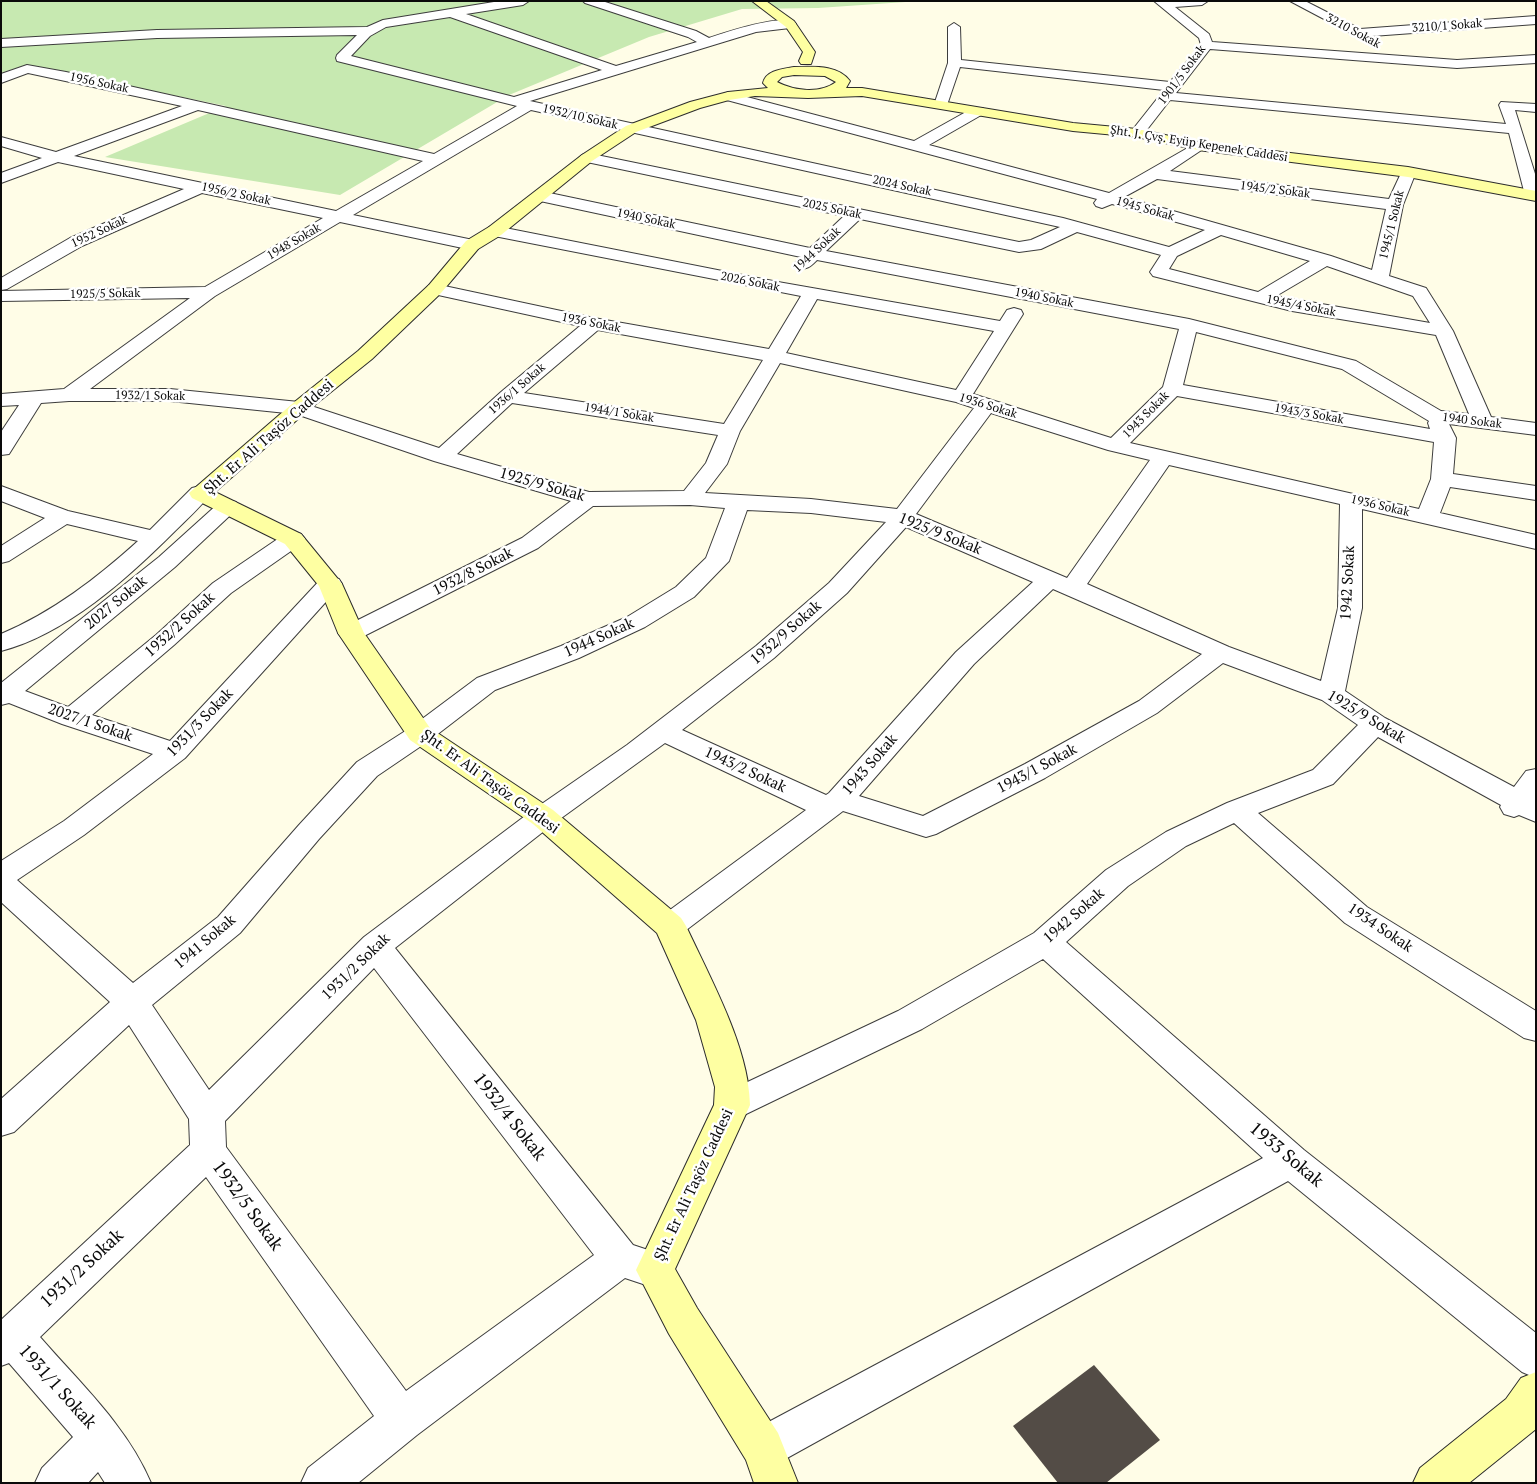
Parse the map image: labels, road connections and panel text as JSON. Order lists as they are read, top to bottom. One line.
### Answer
{"streets":{"street":["3210/1 Sokak","3210 Sokak","1901/5 Sokak","1956 Sokak","1932/10 Sokak","Şht. J. Çvş. Eyüp Kepenek Caddesi","2024 Sokak","1945/2 Sokak","1956/2 Sokak","2025 Sokak","1945 Sokak","1940 Sokak","1945/1 Sokak","1952 Sokak","1948 Sokak","1944 Sokak","2026 Sokak","1925/5 Sokak","1945/4 Sokak","1936 Sokak","1936/1 Sokak","1932/1 Sokak","1944/1 Sokak","1943/3 Sokak","1943 Sokak","Şht. Er Ali Taşöz Caddesi","1925/9 Sokak","1932/8 Sokak","1942 Sokak","2027 Sokak","1932/2 Sokak","1932/9 Sokak","2027/1 Sokak","1931/3 Sokak","1943/1 Sokak","1943/2 Sokak","1934 Sokak","1941 Sokak","1931/2 Sokak","1932/4 Sokak","1933 Sokak","1932/5 Sokak","1931/1 Sokak"]},"crossings":[["3210/1 Sokak","3210 Sokak"],["1901/5 Sokak","Şht. J. Çvş. Eyüp Kepenek Caddesi"],["1956 Sokak","1948 Sokak"],["1932/10 Sokak","2024 Sokak"],["1932/10 Sokak","1948 Sokak"],["1932/10 Sokak","Şht. Er Ali Taşöz Caddesi"],["Şht. J. Çvş. Eyüp Kepenek Caddesi","2025 Sokak"],["Şht. J. Çvş. Eyüp Kepenek Caddesi","1945/1 Sokak"],["2024 Sokak","2025 Sokak"],["2024 Sokak","1945/4 Sokak"],["2024 Sokak","Şht. Er Ali Taşöz Caddesi"],["1945/2 Sokak","2025 Sokak"],["1945/2 Sokak","1945/1 Sokak"],["1956/2 Sokak","1952 Sokak"],["1956/2 Sokak","1948 Sokak"],["1956/2 Sokak","Şht. Er Ali Taşöz Caddesi"],["2025 Sokak","1945 Sokak"],["2025 Sokak","1944 Sokak"],["2025 Sokak","Şht. Er Ali Taşöz Caddesi"],["1945 Sokak","1940 Sokak"],["1945 Sokak","1945/1 Sokak"],["1945 Sokak","1945/4 Sokak"],["1945 Sokak","Şht. Er Ali Taşöz Caddesi"],["1940 Sokak","1944 Sokak"],["1940 Sokak","1943 Sokak"],["1940 Sokak","Şht. Er Ali Taşöz Caddesi"],["1948 Sokak","1925/5 Sokak"],["1948 Sokak","1932/1 Sokak"],["1944 Sokak","2026 Sokak"],["1944 Sokak","1936 Sokak"],["1944 Sokak","1944/1 Sokak"],["1944 Sokak","Şht. Er Ali Taşöz Caddesi"],["1944 Sokak","1925/9 Sokak"],["1944 Sokak","1941 Sokak"],["2026 Sokak","Şht. Er Ali Taşöz Caddesi"],["1936 Sokak","1936/1 Sokak"],["1936 Sokak","1943 Sokak"],["1936 Sokak","Şht. Er Ali Taşöz Caddesi"],["1936 Sokak","1942 Sokak"],["1936 Sokak","1932/9 Sokak"],["1936/1 Sokak","1944/1 Sokak"],["1936/1 Sokak","1925/9 Sokak"],["1932/1 Sokak","Şht. Er Ali Taşöz Caddesi"],["1932/1 Sokak","1925/9 Sokak"],["1943/3 Sokak","1943 Sokak"],["1943 Sokak","Şht. Er Ali Taşöz Caddesi"],["1943 Sokak","1925/9 Sokak"],["1943 Sokak","1943/1 Sokak"],["1943 Sokak","1943/2 Sokak"],["Şht. Er Ali Taşöz Caddesi","1925/9 Sokak"],["Şht. Er Ali Taşöz Caddesi","1932/8 Sokak"],["Şht. Er Ali Taşöz Caddesi","1942 Sokak"],["Şht. Er Ali Taşöz Caddesi","2027 Sokak"],["Şht. Er Ali Taşöz Caddesi","1932/2 Sokak"],["Şht. Er Ali Taşöz Caddesi","1932/9 Sokak"],["Şht. Er Ali Taşöz Caddesi","1931/3 Sokak"],["Şht. Er Ali Taşöz Caddesi","1941 Sokak"],["Şht. Er Ali Taşöz Caddesi","1931/2 Sokak"],["Şht. Er Ali Taşöz Caddesi","1932/4 Sokak"],["1925/9 Sokak","1932/8 Sokak"],["1925/9 Sokak","1942 Sokak"],["1925/9 Sokak","1932/9 Sokak"],["1925/9 Sokak","1943/1 Sokak"],["1942 Sokak","1934 Sokak"],["1942 Sokak","1933 Sokak"],["2027 Sokak","2027/1 Sokak"],["1932/2 Sokak","2027/1 Sokak"],["1932/9 Sokak","1943/2 Sokak"],["1932/9 Sokak","1931/2 Sokak"],["2027/1 Sokak","1931/3 Sokak"],["1943/1 Sokak","1943/2 Sokak"],["1941 Sokak","1932/5 Sokak"],["1931/2 Sokak","1932/4 Sokak"],["1931/2 Sokak","1932/5 Sokak"],["1931/2 Sokak","1931/1 Sokak"]]}
